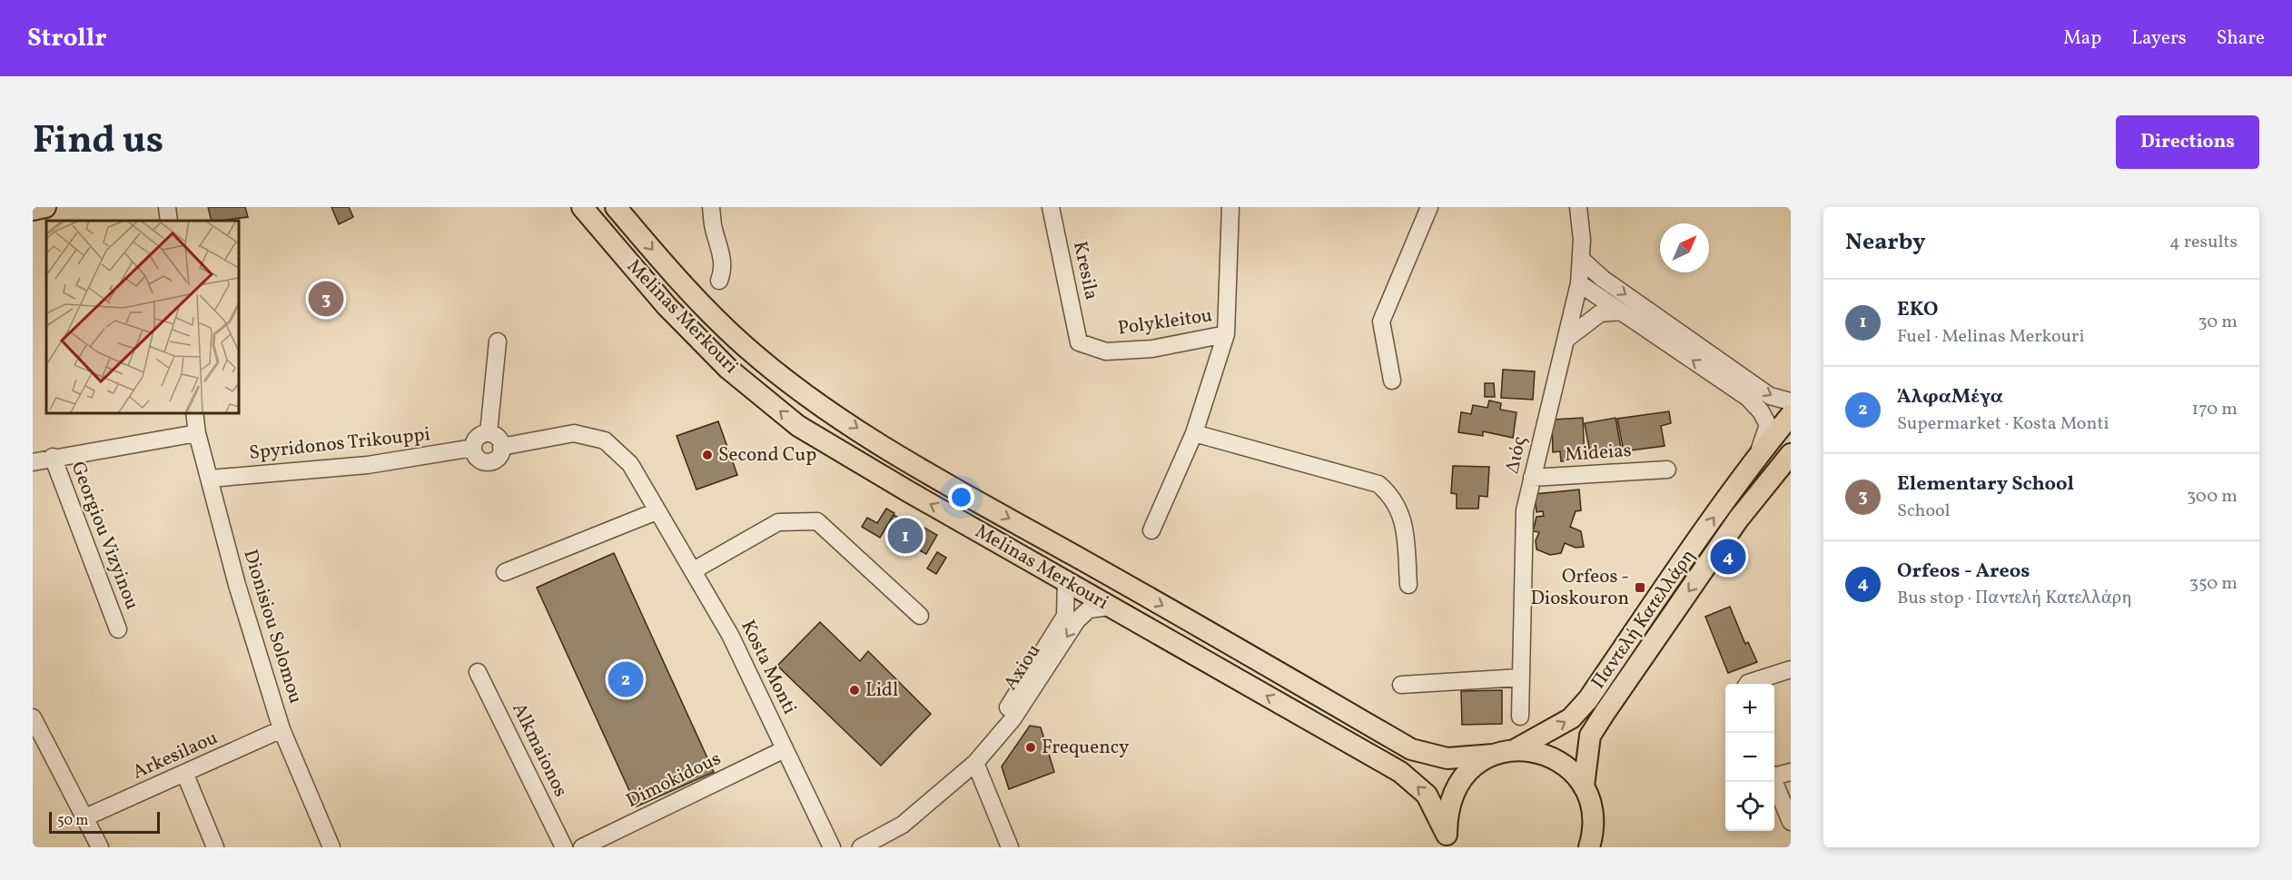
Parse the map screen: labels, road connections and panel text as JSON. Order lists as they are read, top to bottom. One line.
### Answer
{"streets":{"main road":["Melinas Merkouri","Παντελή Κατελλάρη"],"street":["Kresila","Polykleitou","Spyridonos Trikouppi","Mideias","Διός","Georgiou Vizyinou","Dionisiou Solomou","Kosta Monti","Axiou","Alkmaionos","Arkesilaou","Dimokidous"]},"crossings":[["Kresila","Polykleitou"],["Melinas Merkouri","Axiou"],["Spyridonos Trikouppi","Dionisiou Solomou"],["Spyridonos Trikouppi","Kosta Monti"],["Mideias","Διός"],["Dionisiou Solomou","Arkesilaou"],["Kosta Monti","Dimokidous"]],"places":{"other":["Second Cup","Lidl","Frequency"],"transit":["Orfeos - Dioskouron"]},"scale_bar":"50 m","north":"top right","page":{"header":"Strollr","nav":["Map","Layers","Share"],"title":"Find us","buttons":"Directions","heading":["Nearby","4 results"],"list":[{"mark":"1","name":"EKO","note":"Fuel · Melinas Merkouri","value":"30 m"},{"mark":"2","name":"ΆλφαΜέγα","note":"Supermarket · Kosta Monti","value":"170 m"},{"mark":"3","name":"Elementary School","note":"School","value":"300 m"},{"mark":"4","name":"Orfeos - Areos","note":"Bus stop · Παντελή Κατελλάρη","value":"350 m"}],"pins":["3","1","4","2"],"map_buttons":["+","−"],"scale":"50 m"}}
